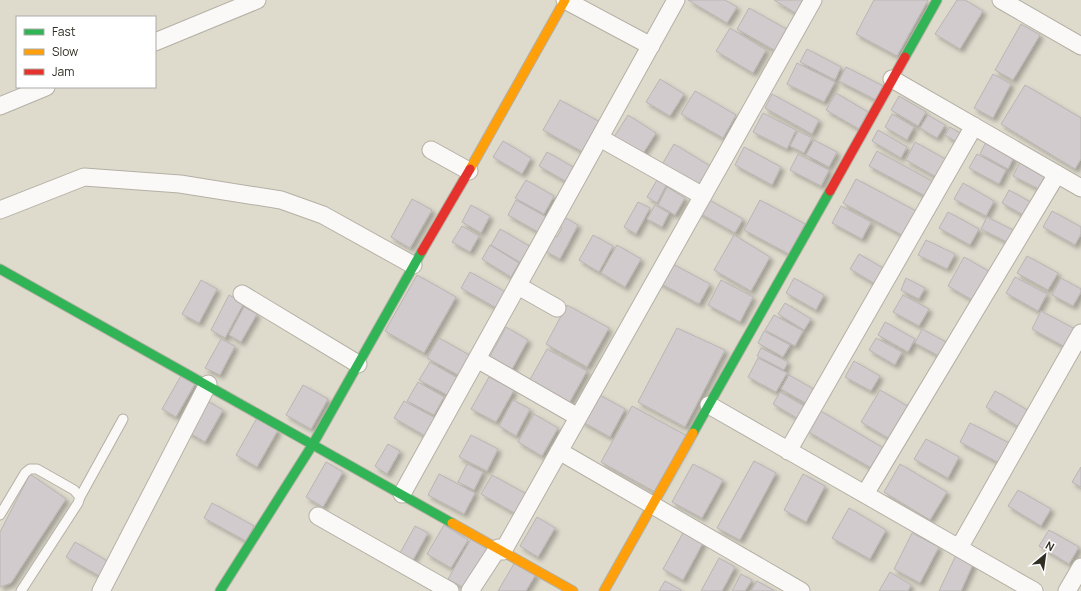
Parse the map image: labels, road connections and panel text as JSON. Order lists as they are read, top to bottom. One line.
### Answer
{"legend":["Fast","Slow","Jam"],"north":"top right"}
